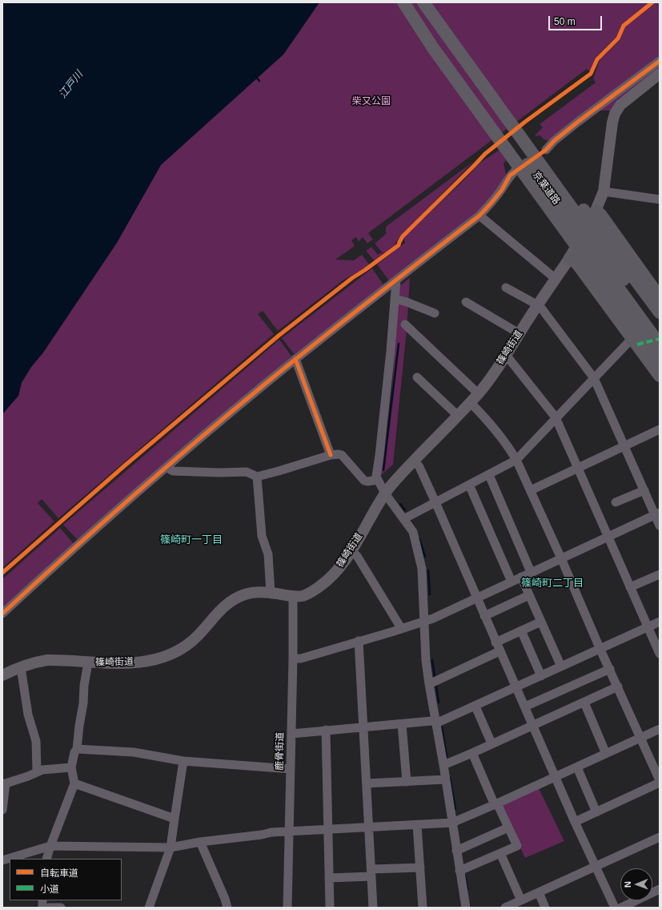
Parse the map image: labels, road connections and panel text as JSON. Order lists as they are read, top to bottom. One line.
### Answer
{"streets":{"main road":["篠崎街道"],"street":["鹿骨街道"]},"crossings":[["篠崎街道","鹿骨街道"]],"districts":["篠崎町一丁目","篠崎町二丁目"],"water":["江戸川"],"parks":["柴又公園"],"legend":["自転車道","小道"],"scale_bar":"50 m","north":"left"}
